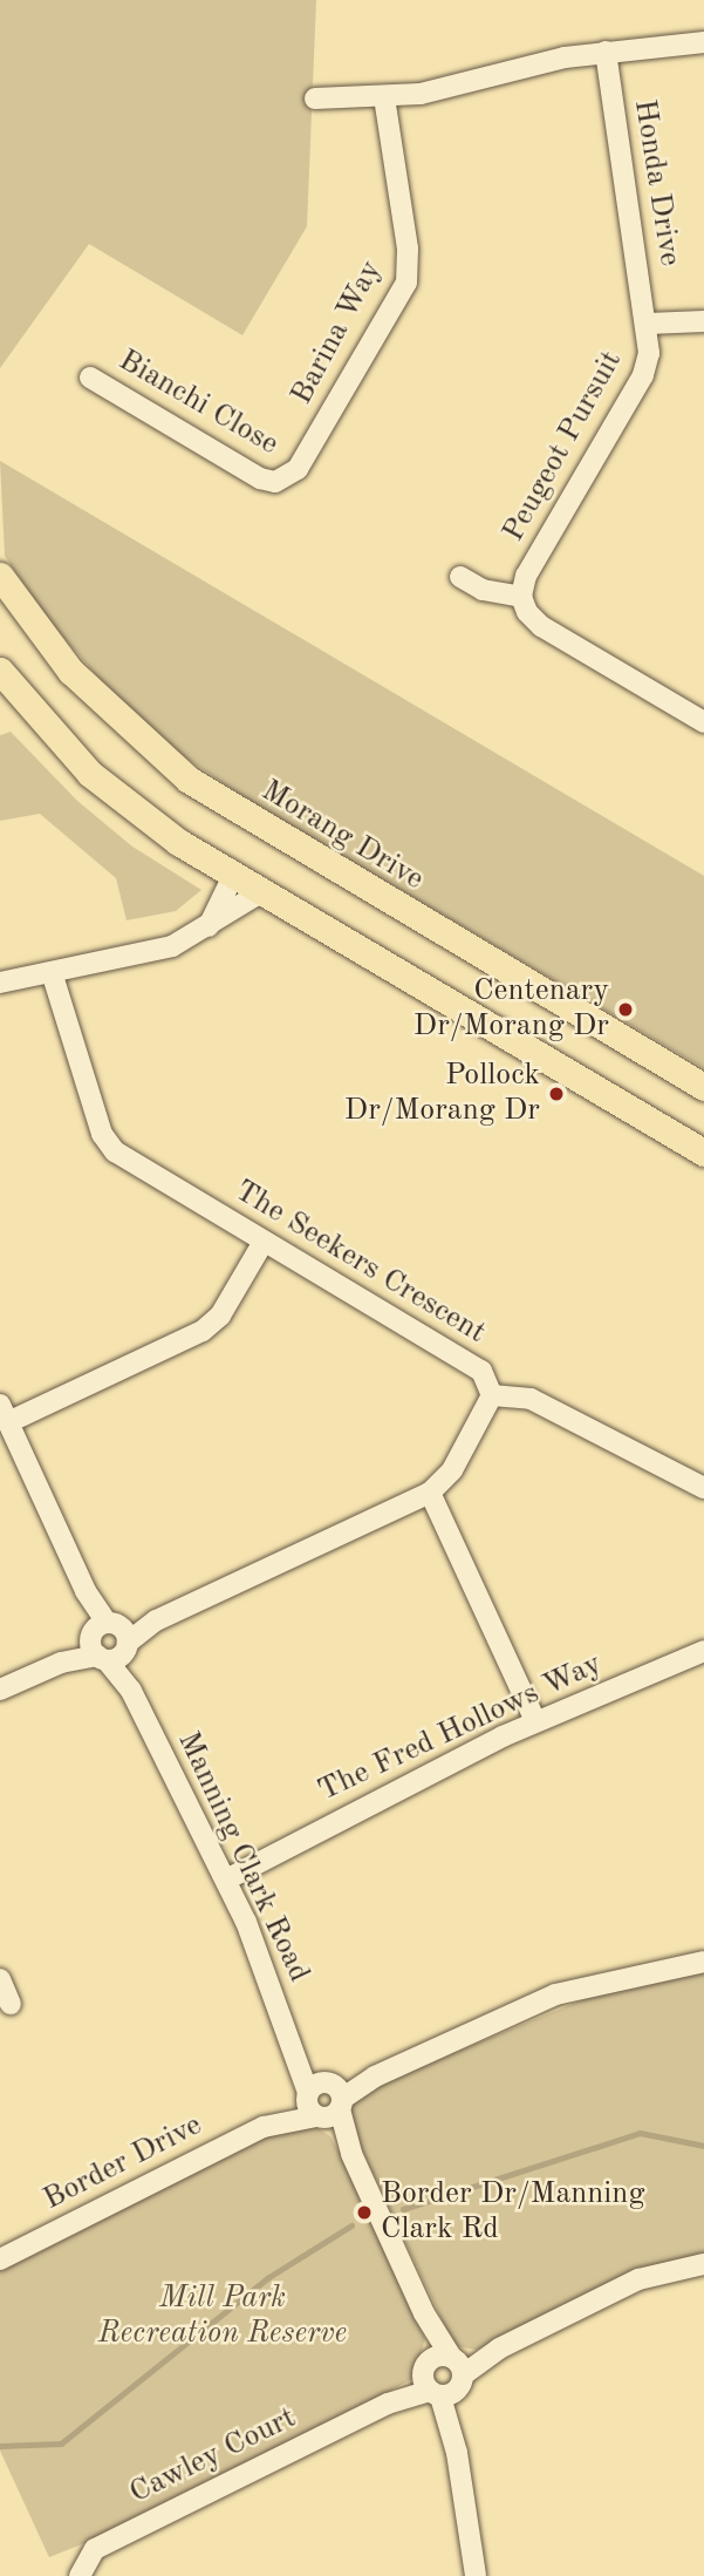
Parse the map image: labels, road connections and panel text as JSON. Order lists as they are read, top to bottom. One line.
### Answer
{"streets":{"main road":["Morang Drive"],"street":["Honda Drive","Barina Way","Bianchi Close","Peugeot Pursuit","The Seekers Crescent","The Fred Hollows Way","Manning Clark Road","Border Drive","Cawley Court"]},"crossings":[["Honda Drive","Peugeot Pursuit"],["Barina Way","Bianchi Close"],["The Fred Hollows Way","Manning Clark Road"],["Manning Clark Road","Border Drive"],["Manning Clark Road","Cawley Court"]],"parks":["Mill Park Recreation Reserve"],"places":["Centenary Dr/Morang Dr","Pollock Dr/Morang Dr","Border Dr/Manning Clark Rd"]}
